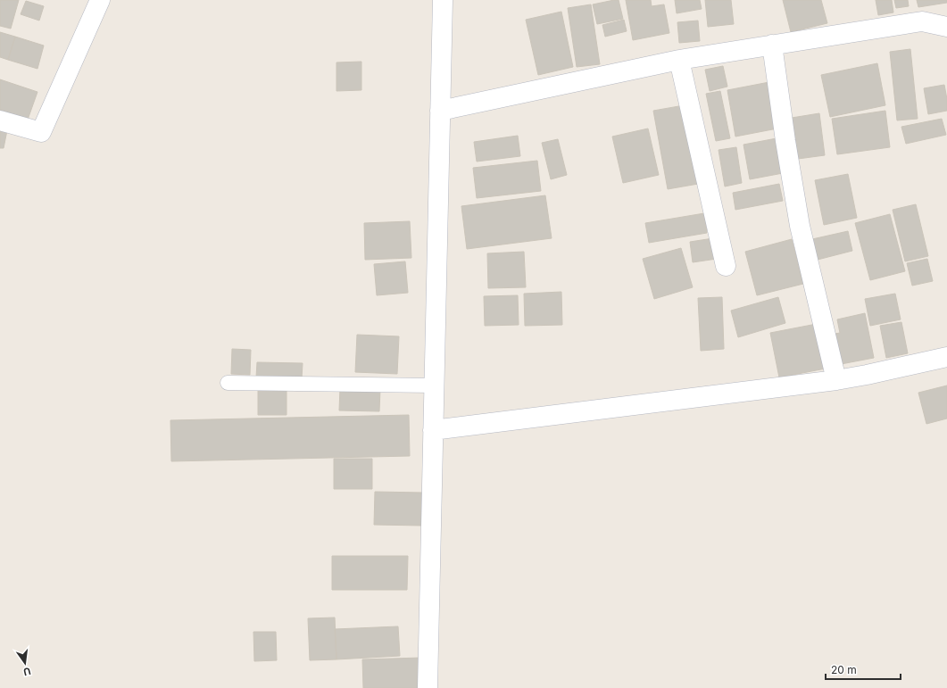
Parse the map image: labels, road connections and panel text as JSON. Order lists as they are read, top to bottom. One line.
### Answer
{"scale_bar":"20 m","north":"bottom"}
